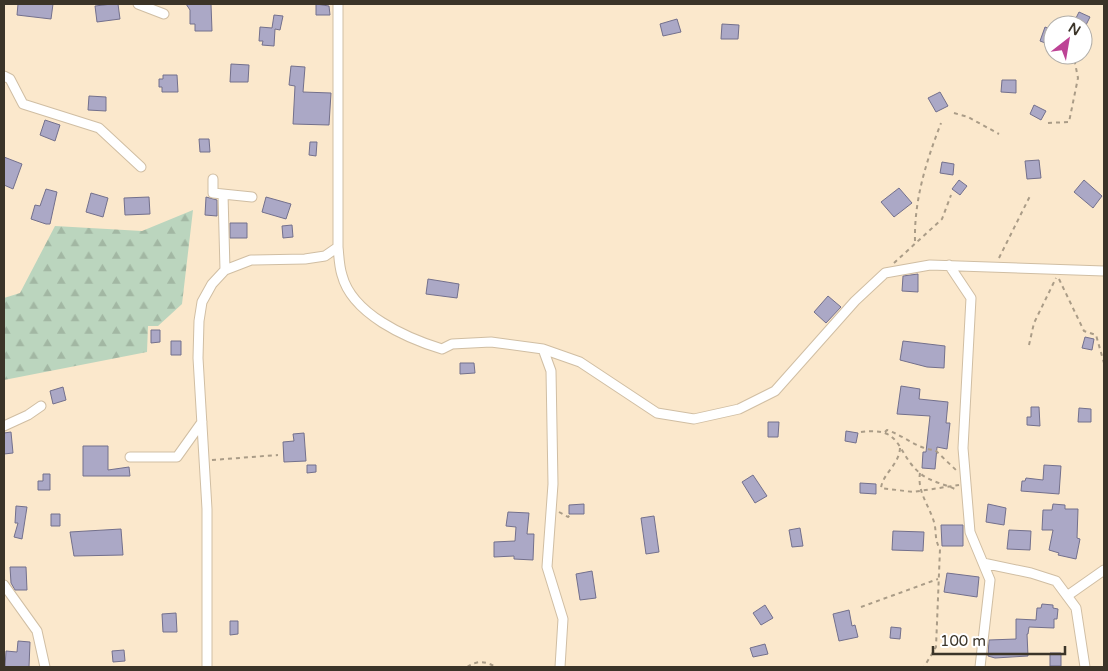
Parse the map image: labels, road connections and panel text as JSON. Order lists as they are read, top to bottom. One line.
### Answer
{"scale_bar":"100 m","north":"top right"}
